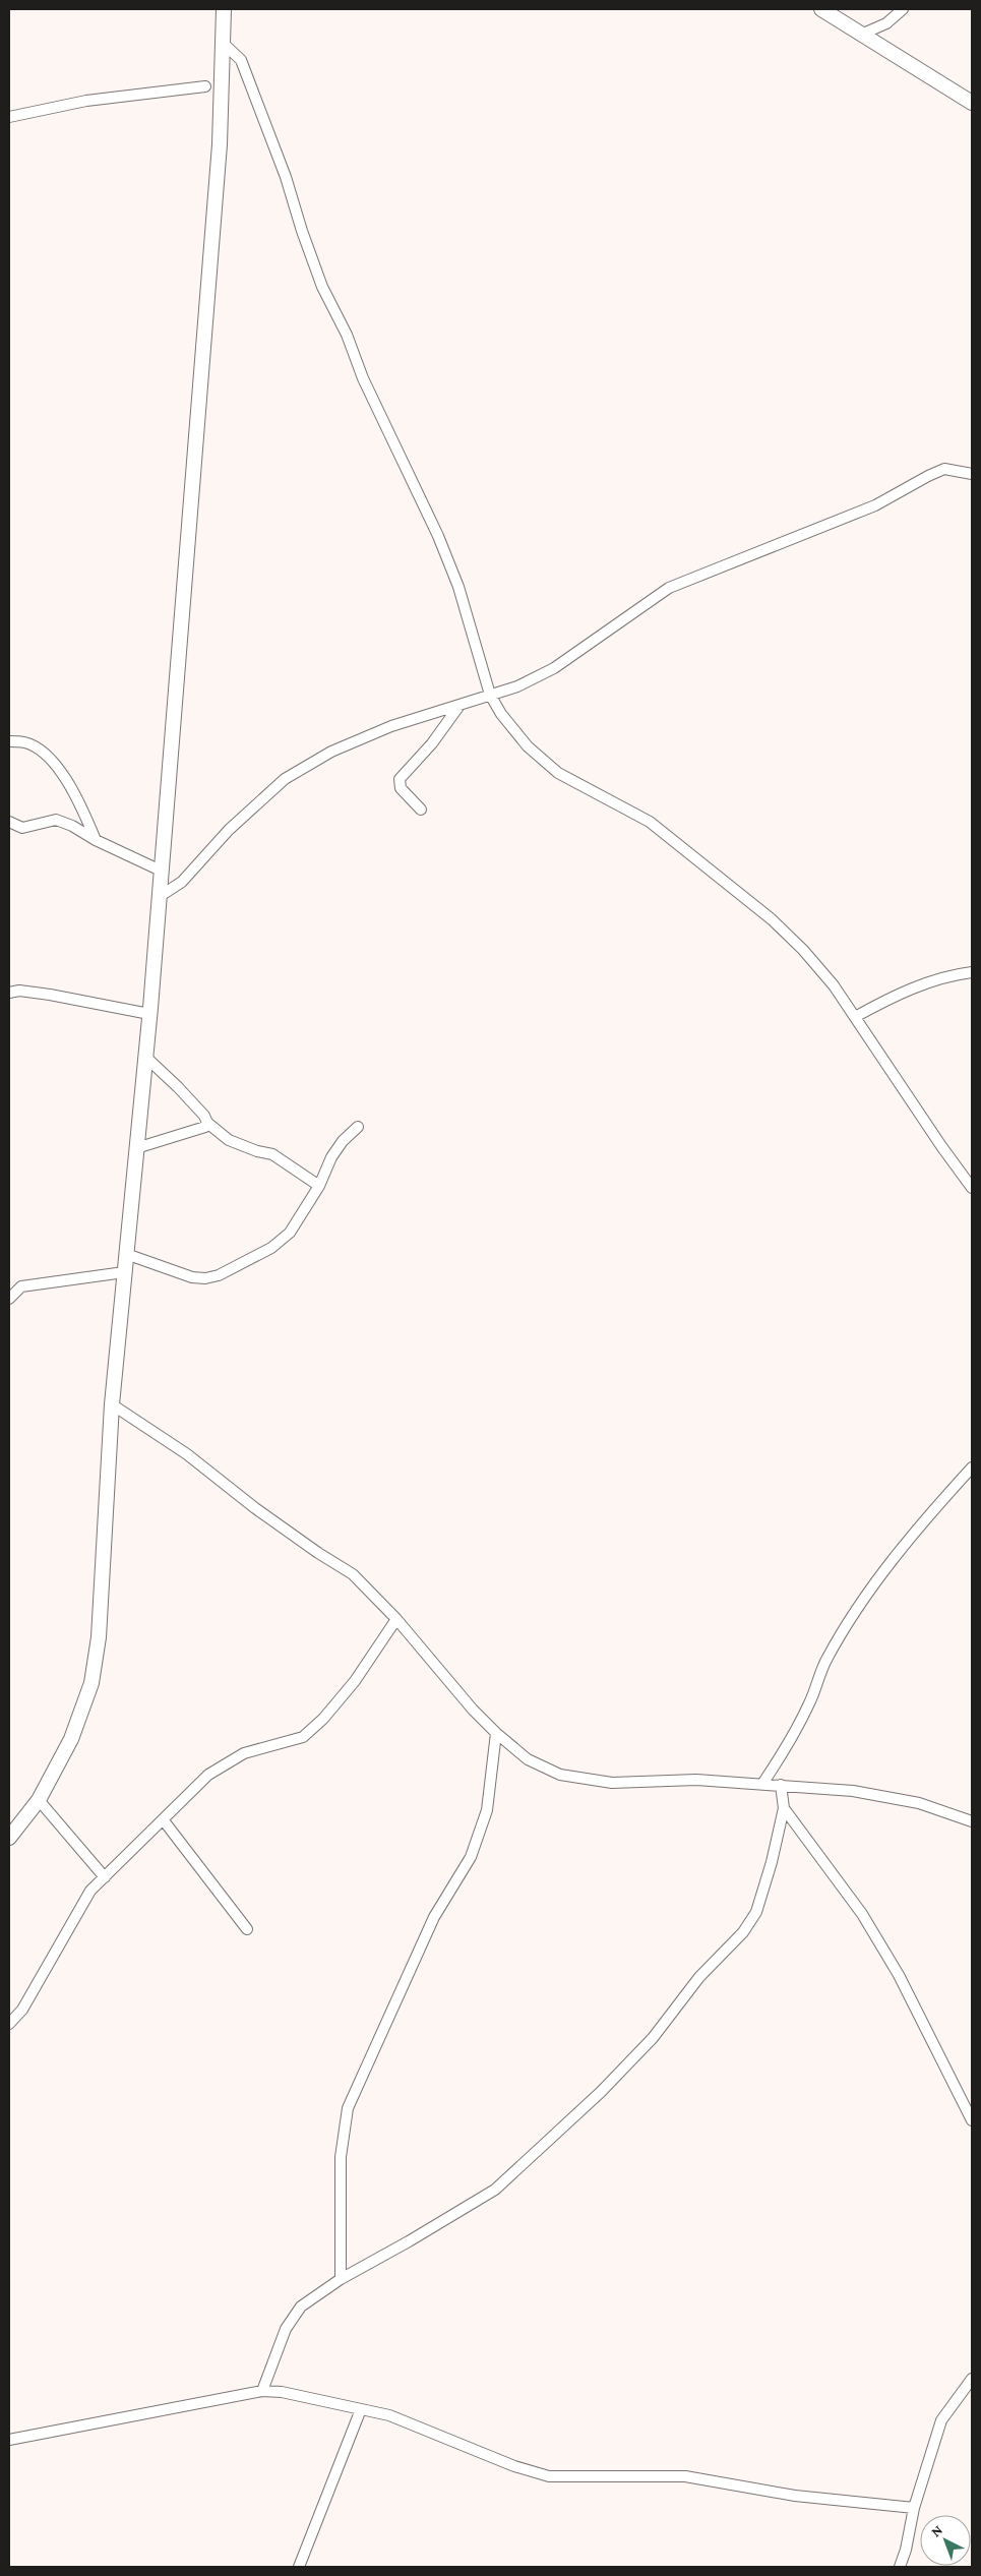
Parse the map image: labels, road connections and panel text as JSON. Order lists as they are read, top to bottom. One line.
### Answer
{"north":"top left"}
